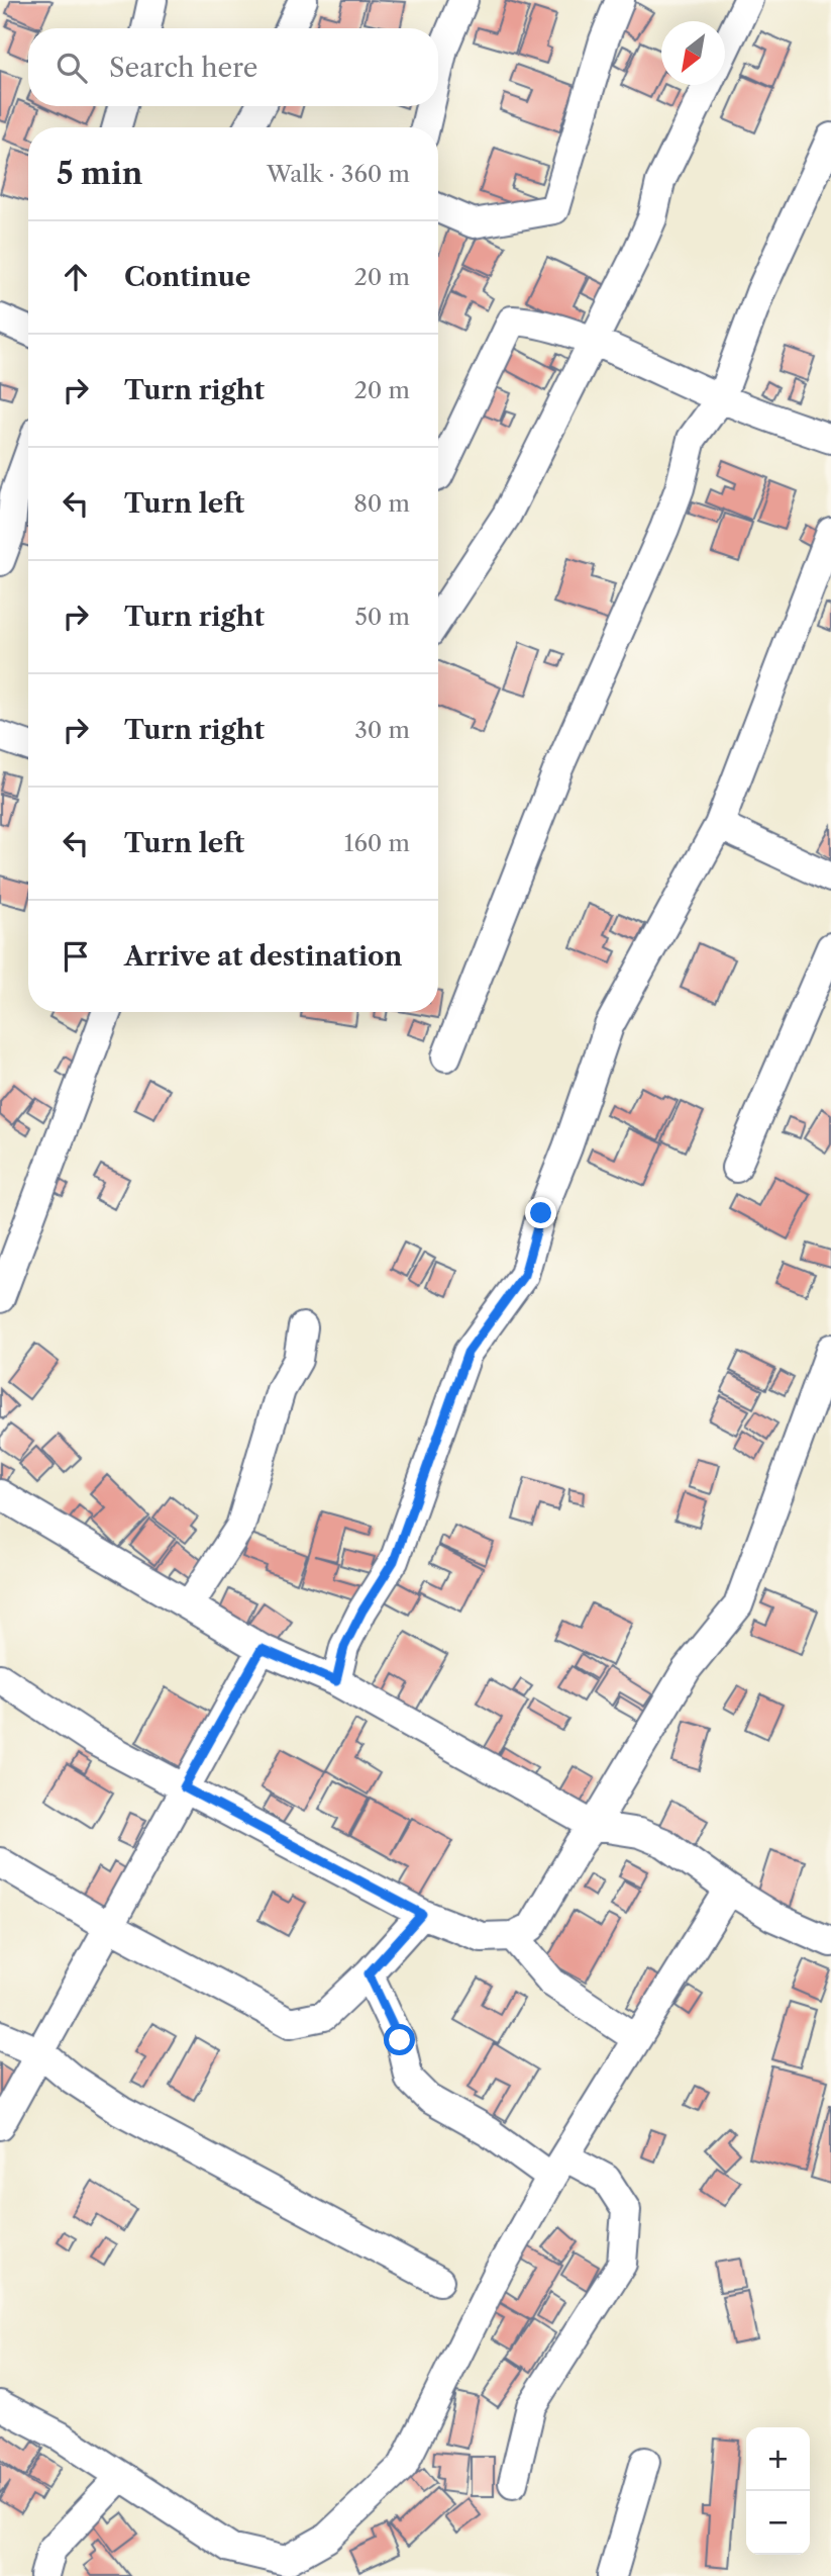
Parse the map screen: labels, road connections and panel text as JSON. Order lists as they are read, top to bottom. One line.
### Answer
{"north":"bottom left","page":{"search":"Search here","heading":["5 min","Walk · 360 m"],"list":[["Continue","20 m"],["Turn right","20 m"],["Turn left","80 m"],["Turn right","50 m"],["Turn right","30 m"],["Turn left","160 m"],"Arrive at destination"],"map_buttons":["+","−"]}}
